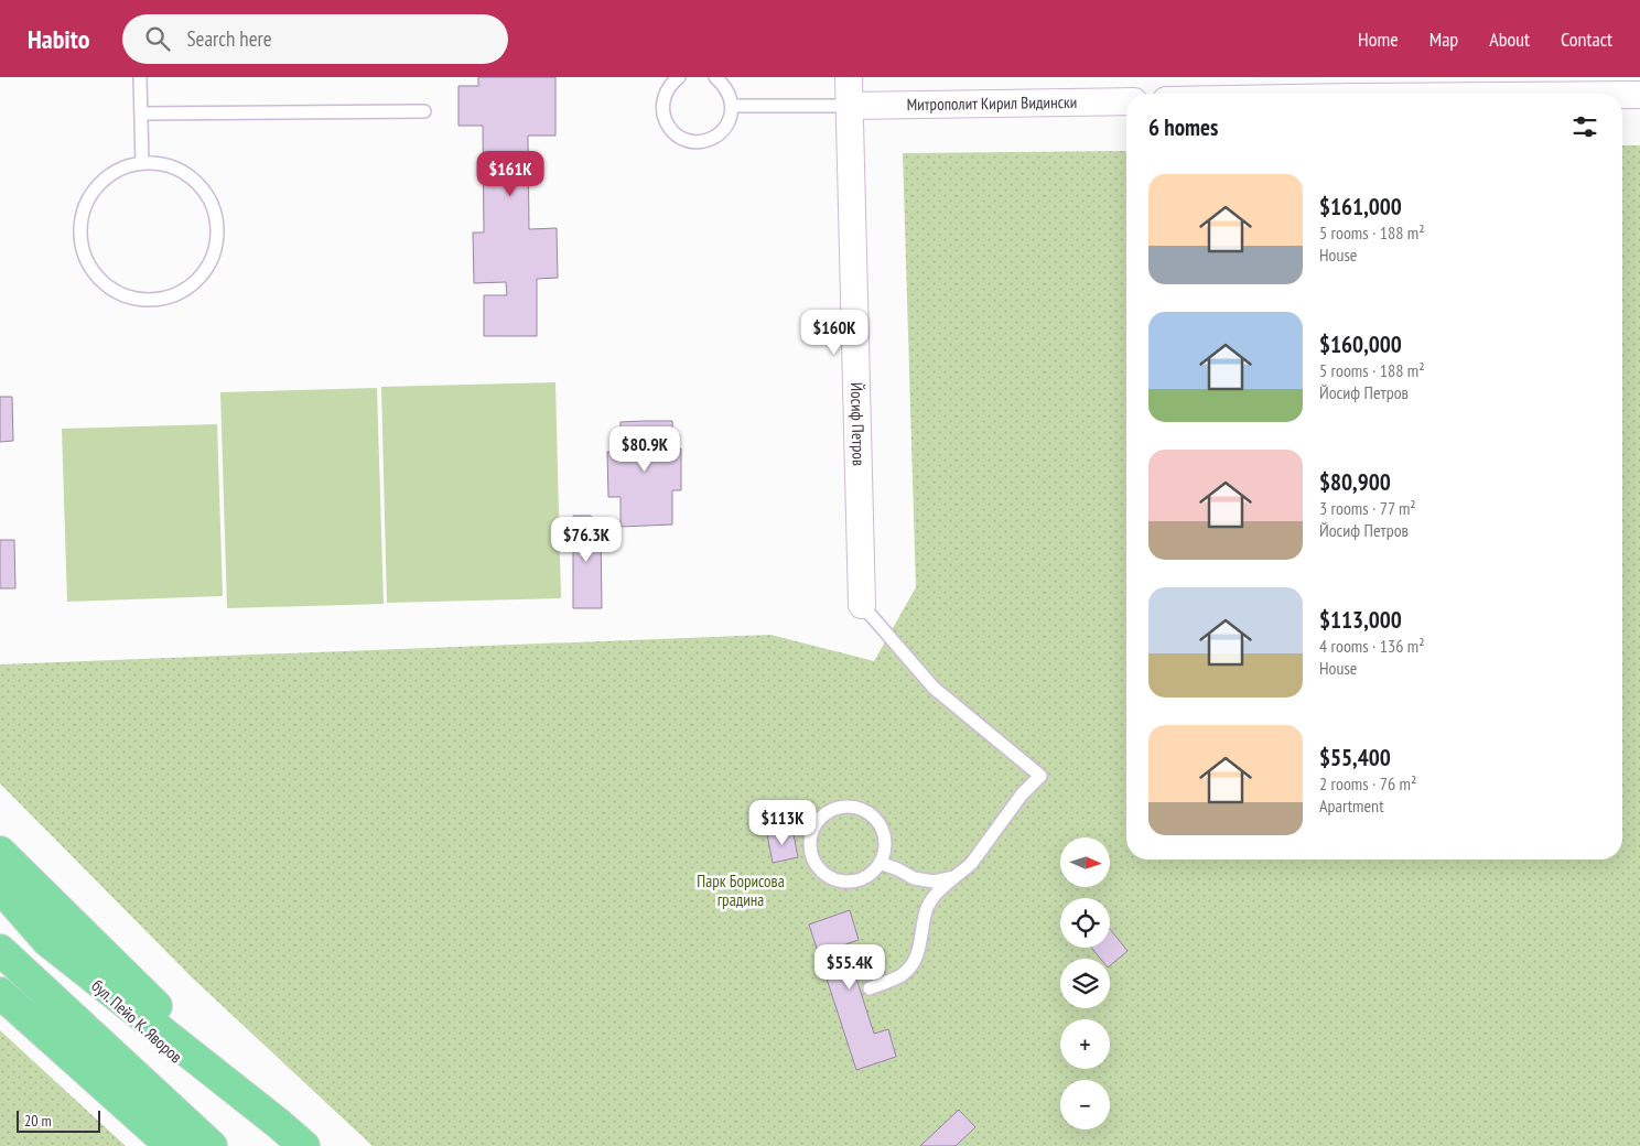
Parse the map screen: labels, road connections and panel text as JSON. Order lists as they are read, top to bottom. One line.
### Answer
{"streets":{"street":["Митрополит Кирил Видински","Йосиф Петров"]},"crossings":[["Митрополит Кирил Видински","Йосиф Петров"]],"parks":["Парк Борисова градина"],"scale_bar":"20 m","north":"right","page":{"header":"Habito","search":"Search here","nav":["Home","Map","About","Contact"],"heading":"6 homes","price":["$161K","$160K","$80.9K","$76.3K","$113K","$55.4K"],"list":[{"name":"$161,000","note":"5 rooms · 188 m² · House"},{"name":"$160,000","note":"5 rooms · 188 m² · Йосиф Петров"},{"name":"$80,900","note":"3 rooms · 77 m² · Йосиф Петров"},{"name":"$113,000","note":"4 rooms · 136 m² · House"},{"name":"$55,400","note":"2 rooms · 76 m² · Apartment"}],"map_buttons":["+","−"],"scale":"20 m"}}
